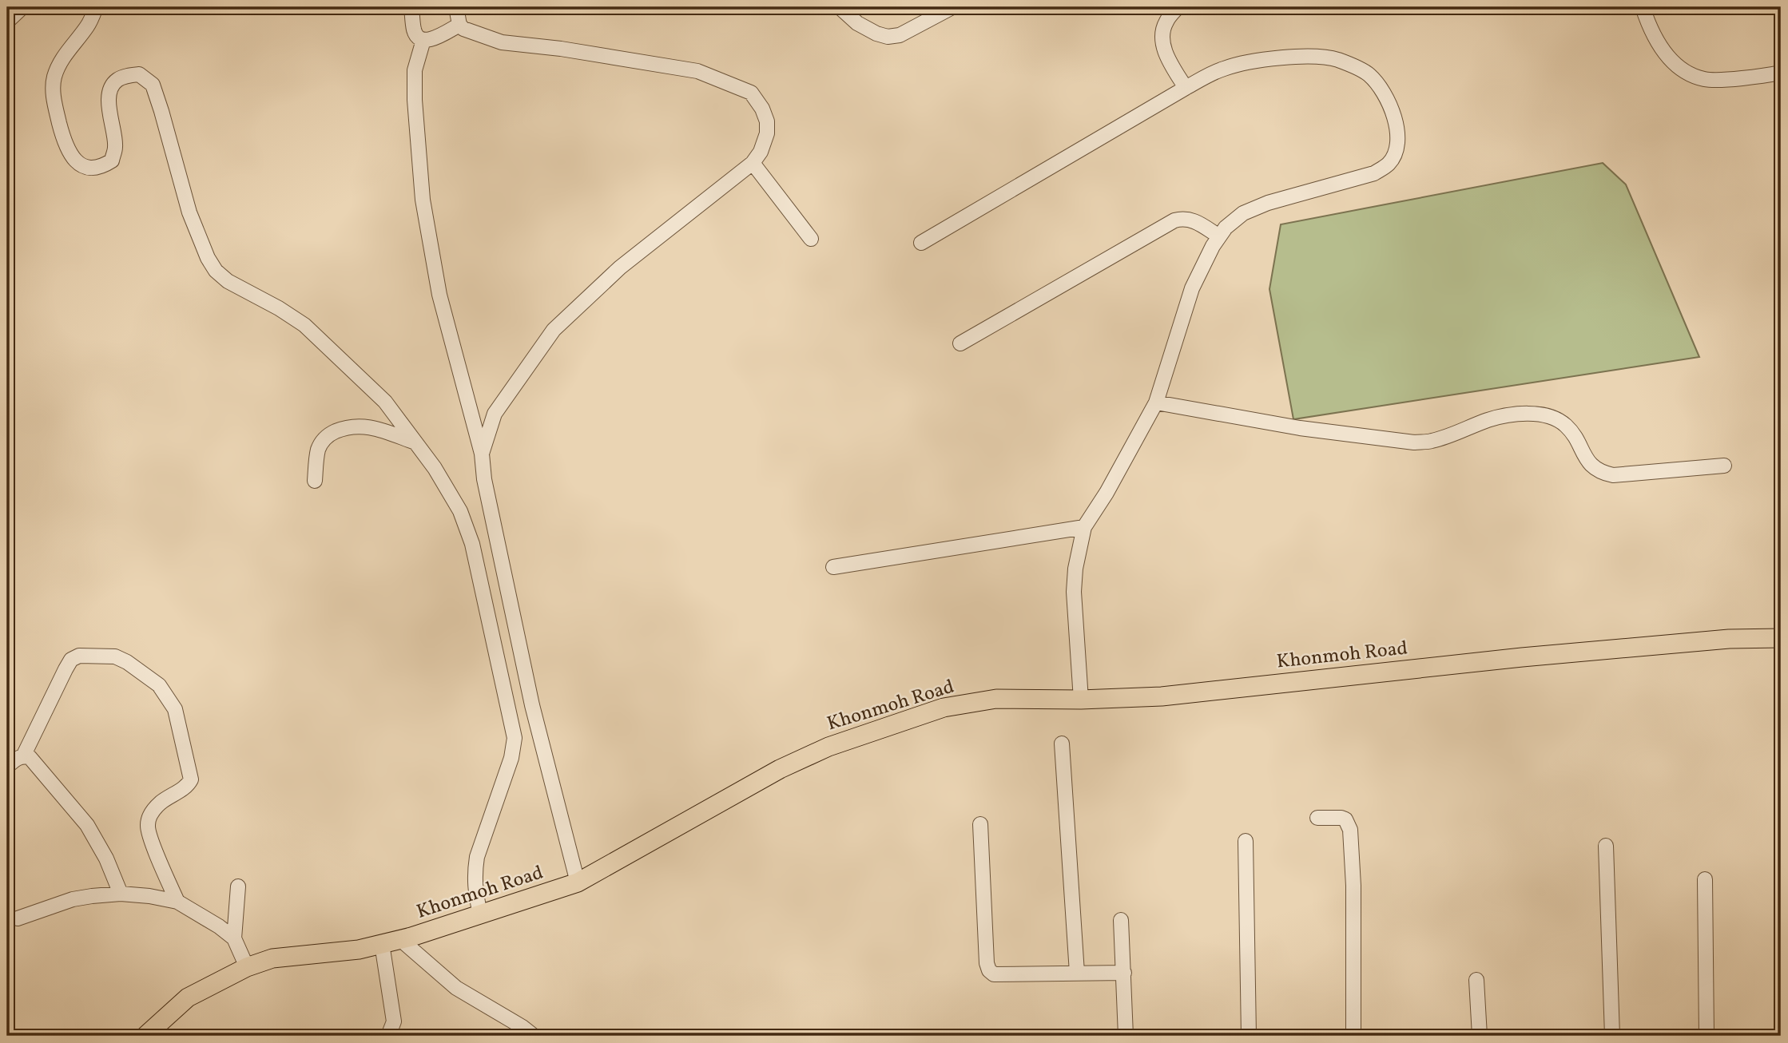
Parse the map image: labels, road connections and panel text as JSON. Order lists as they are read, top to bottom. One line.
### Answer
{"streets":{"main road":["Khonmoh Road"]}}
